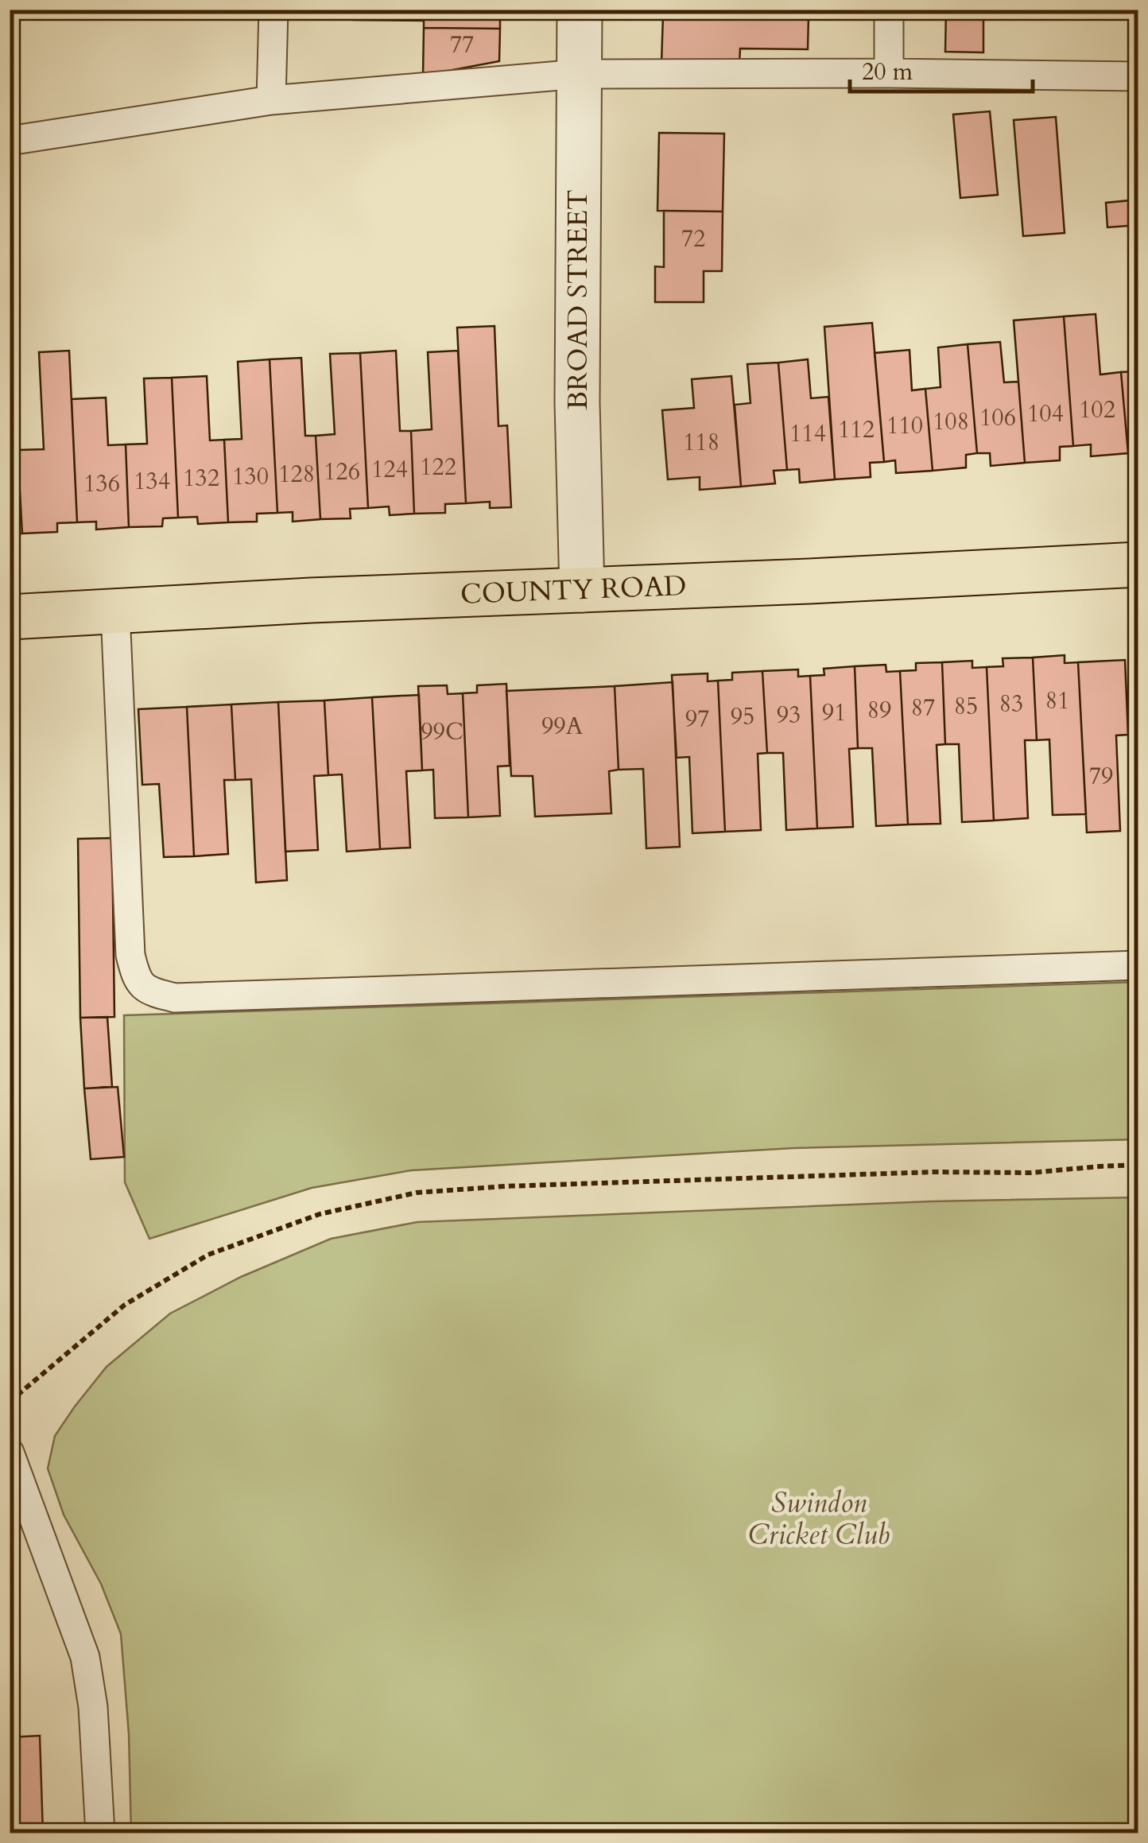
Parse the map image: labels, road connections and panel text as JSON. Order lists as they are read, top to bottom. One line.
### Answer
{"streets":{"main road":["COUNTY ROAD"],"street":["BROAD STREET"]},"crossings":[["BROAD STREET","COUNTY ROAD"]],"parks":["Swindon Cricket Club"],"house_numbers":["77","72","102","104","106","108","110","112","114","118","122","124","126","128","130","132","134","136","81","83","85","87","89","91","93","95","97","99A","99C","79"],"scale_bar":"20 m"}
